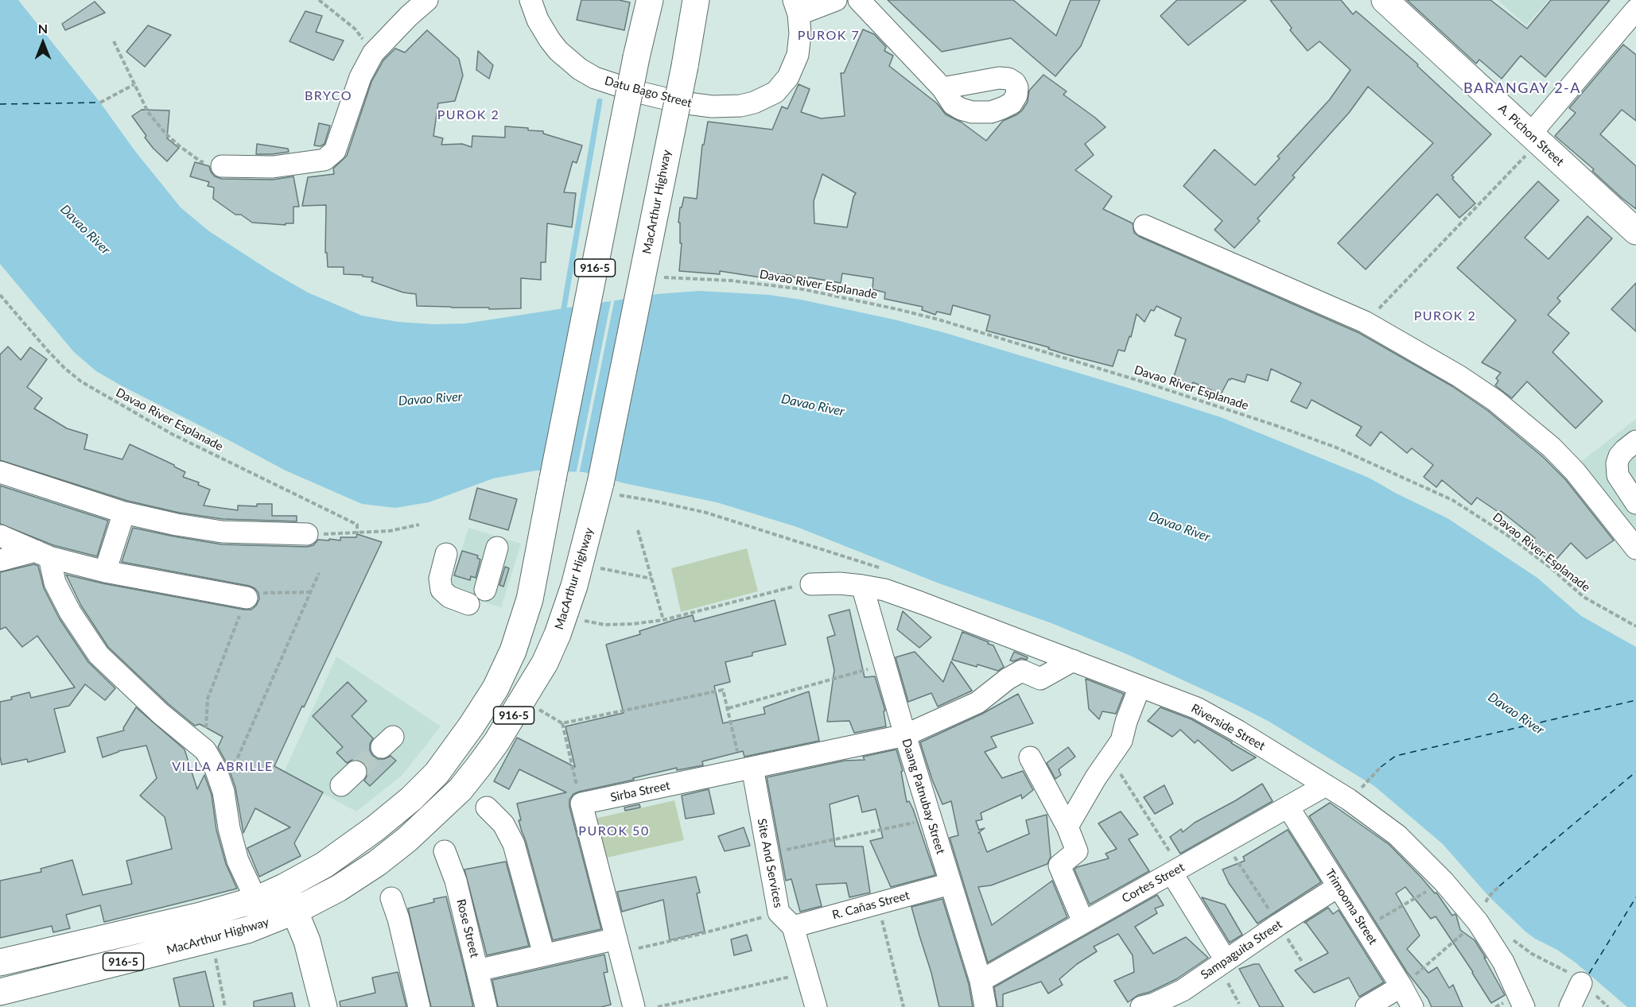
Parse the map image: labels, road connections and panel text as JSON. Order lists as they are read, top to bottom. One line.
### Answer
{"streets":{"main road":["A. Pichon Street","MacArthur Highway","916-5"],"street":["Datu Bago Street","Riverside Street","Sirba Street","Daang Patnubay Street","Site And Services","Cortes Street","R. Cañas Street","Trimooma Street","Rose Street","Sampaguita Street"],"path":["Davao River Esplanade"]},"crossings":[["Riverside Street","Sirba Street"],["Riverside Street","Daang Patnubay Street"],["Riverside Street","Cortes Street"],["Sirba Street","Daang Patnubay Street"],["Sirba Street","Site And Services"],["Daang Patnubay Street","Cortes Street"],["Daang Patnubay Street","R. Cañas Street"],["Site And Services","R. Cañas Street"],["Cortes Street","Trimooma Street"],["Trimooma Street","Sampaguita Street"]],"districts":["PUROK 7","BARANGAY 2-A","BRYCO","PUROK 2","PUROK 2","VILLA ABRILLE","PUROK 50"],"water":["Davao River"],"north":"top"}
